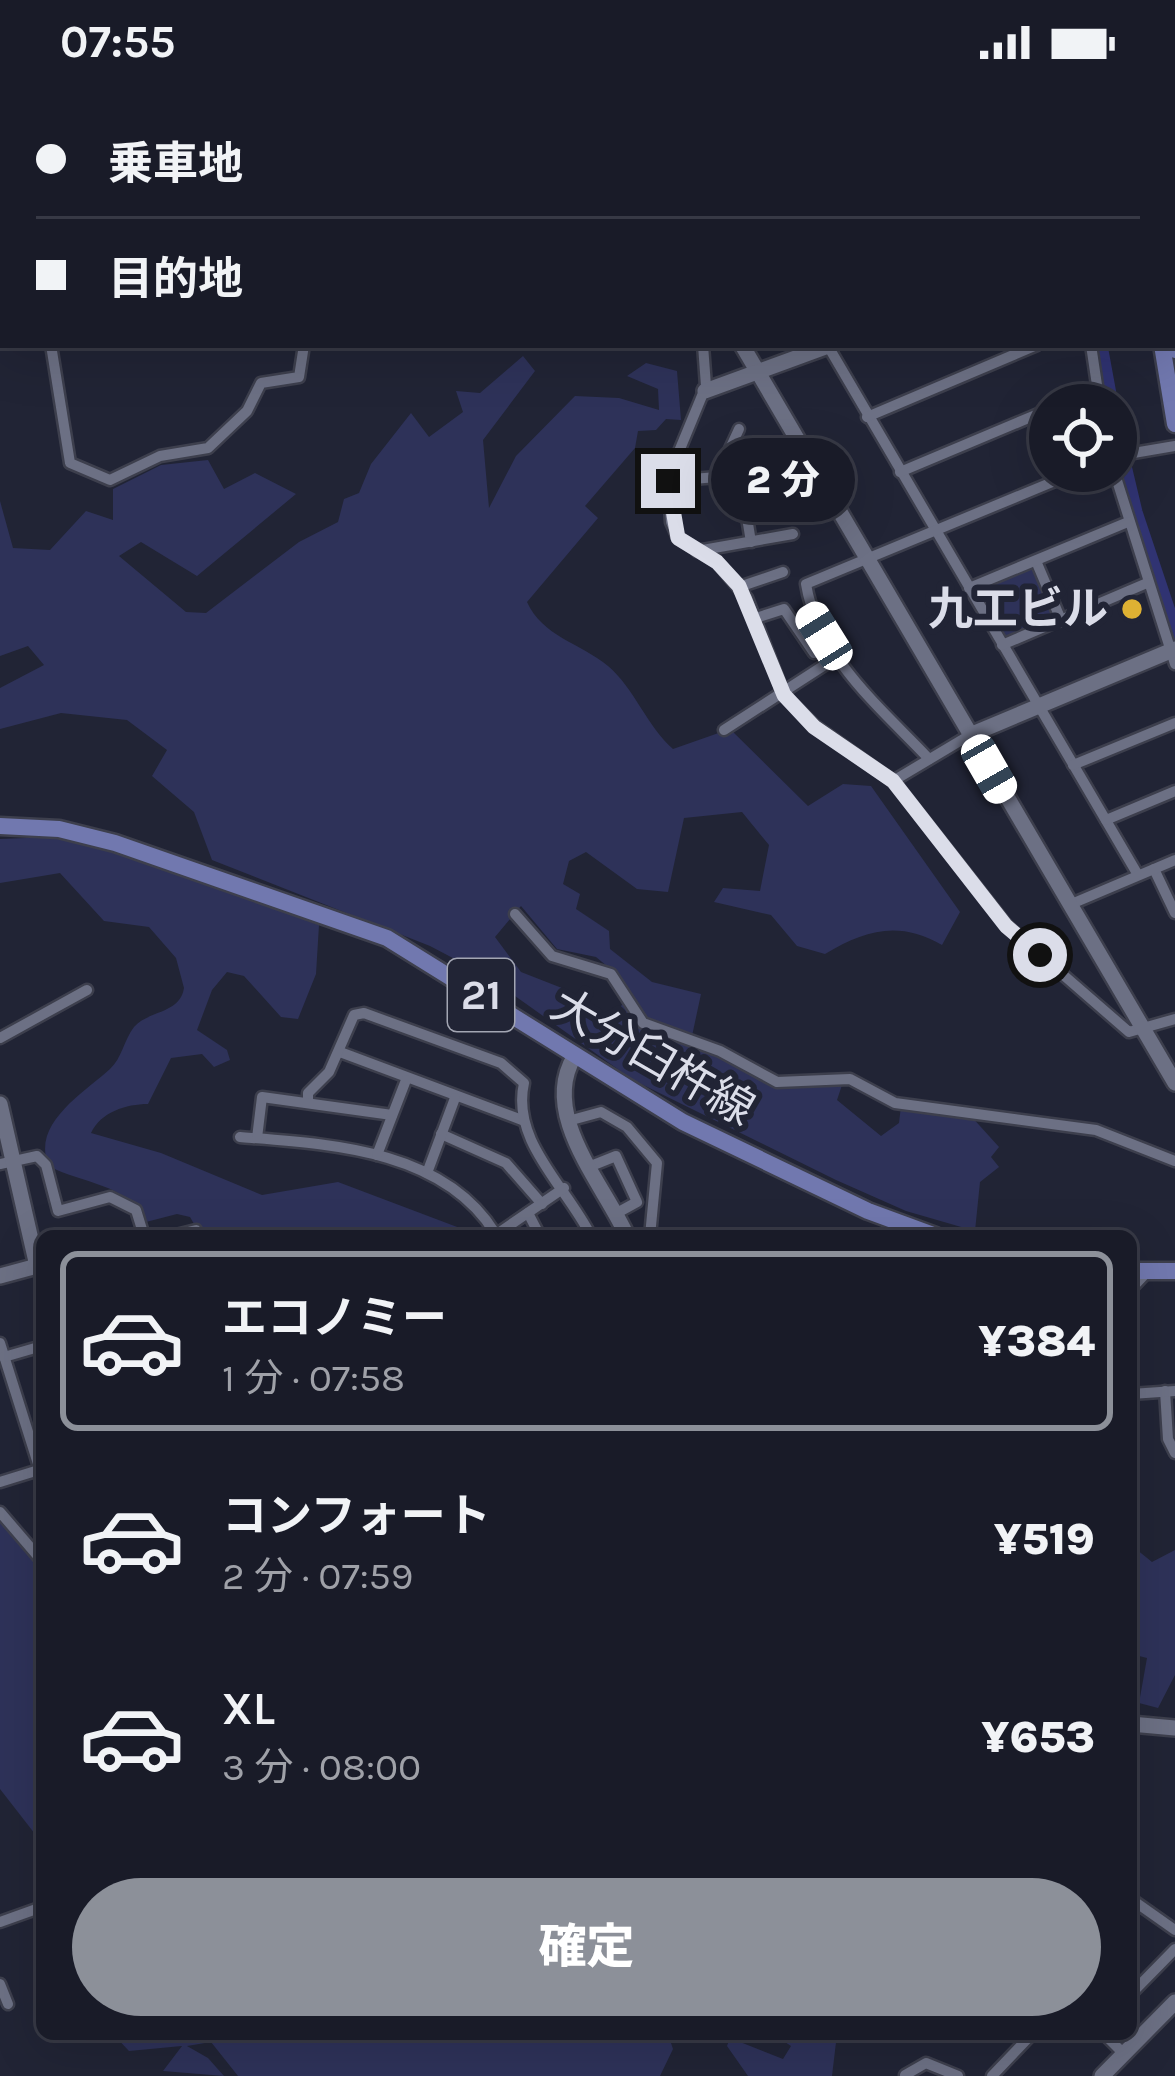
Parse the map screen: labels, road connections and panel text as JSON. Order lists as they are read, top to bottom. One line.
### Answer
{"streets":{"main road":["21","大分臼杵線"]},"places":["九工ビル"],"page":{"status":"07:55","banner":["乗車地","目的地"],"bubble":"2 分","list":[{"name":"エコノミー","note":"1 分 · 07:58","value":"¥384"},{"name":"コンフォート","note":"2 分 · 07:59","value":"¥519"},{"name":"XL","note":"3 分 · 08:00","value":"¥653"}],"buttons":"確定"}}
